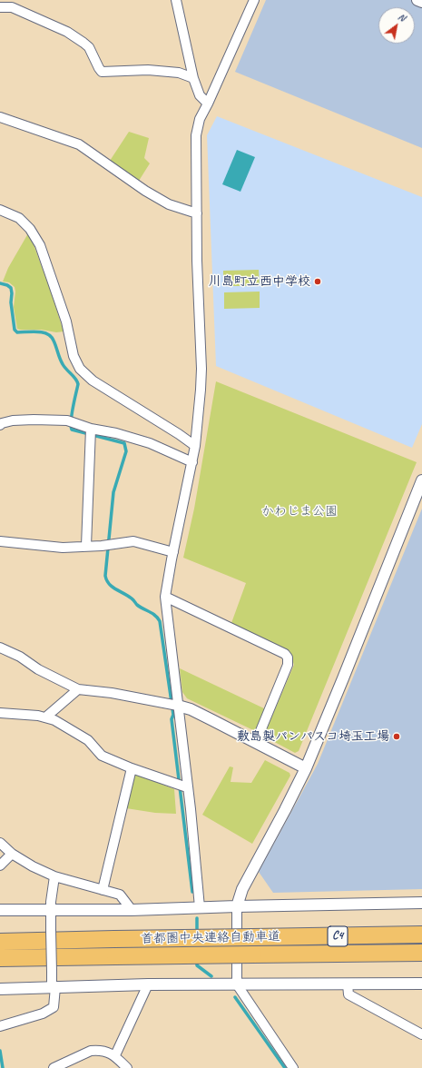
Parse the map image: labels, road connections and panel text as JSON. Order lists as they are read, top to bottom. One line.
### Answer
{"streets":{"highway":["C4","首都圏中央連絡自動車道"]},"parks":["かわじま公園"],"places":["川島町立西中学校","敷島製パンパスコ埼玉工場"],"north":"top right"}
